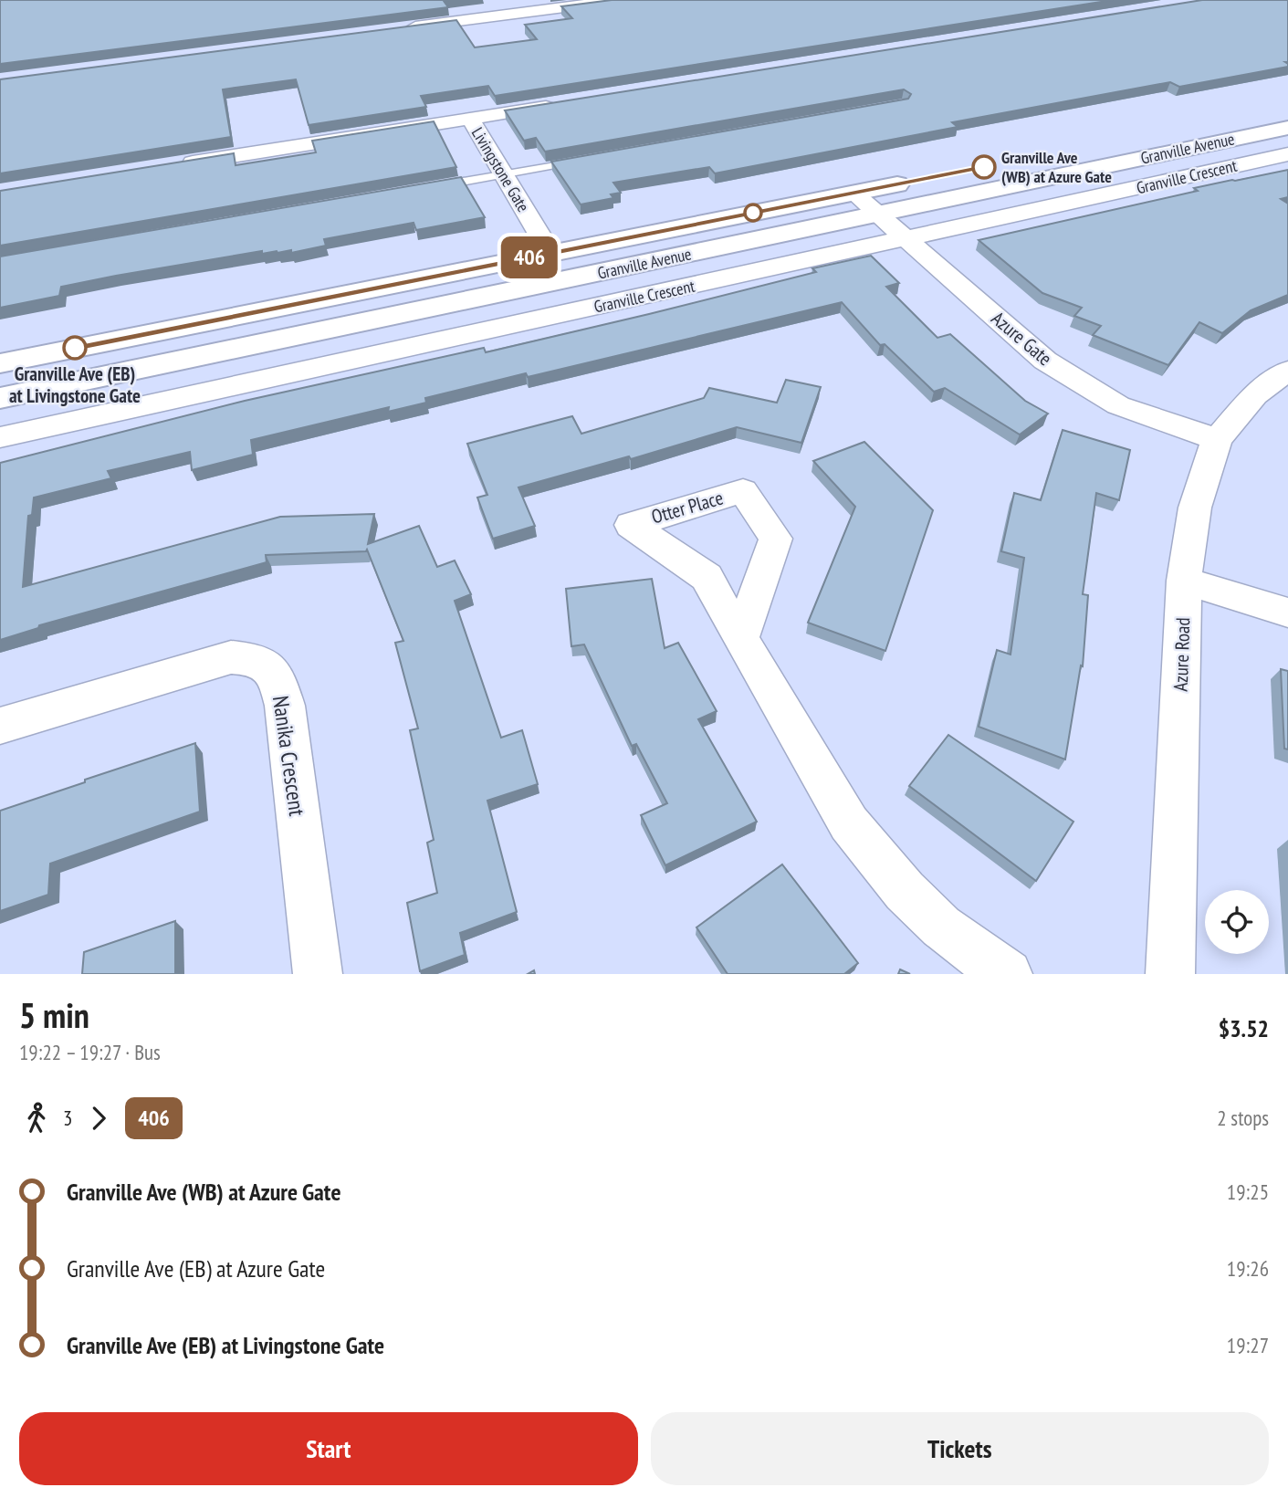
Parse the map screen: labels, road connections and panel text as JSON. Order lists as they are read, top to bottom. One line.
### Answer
{"streets":{"main road":["Granville Avenue"],"street":["Livingstone Gate","Granville Crescent","Azure Gate","Otter Place","Azure Road","Nanika Crescent"]},"crossings":[["Granville Avenue","Livingstone Gate"],["Granville Avenue","Azure Gate"],["Granville Crescent","Azure Gate"],["Azure Gate","Azure Road"]],"places":["Granville Ave (WB) at Azure Gate","Granville Ave (EB) at Livingstone Gate"],"lines":["bus line 406"],"page":{"on_map":"406","heading":["5 min","19:22 – 19:27 · Bus","$3.52"],"legs":["3","406","2 stops"],"list":[{"name":"Granville Ave (WB) at Azure Gate","value":"19:25"},{"name":"Granville Ave (EB) at Azure Gate","value":"19:26"},{"name":"Granville Ave (EB) at Livingstone Gate","value":"19:27"}],"buttons":["Start","Tickets"]}}
